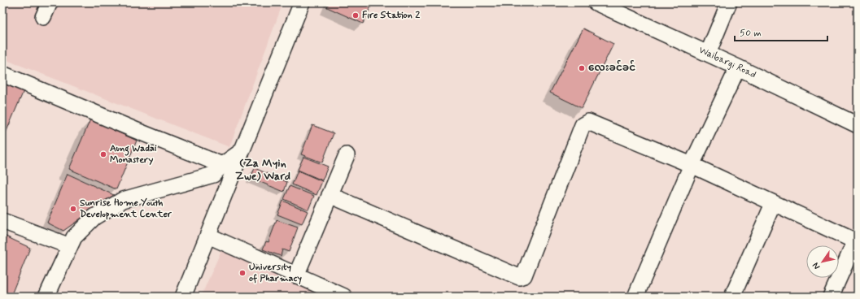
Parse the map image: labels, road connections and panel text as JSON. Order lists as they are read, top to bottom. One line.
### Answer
{"streets":{"street":["Waibargi Road"]},"districts":["(Za Myin Zwe) Ward"],"places":["Fire Station 2","လေးခင်ခင်","Aung Wadai Monastery","Sunrise Home Youth Development Center","University of Pharmacy"],"scale_bar":"50 m","north":"bottom left"}
